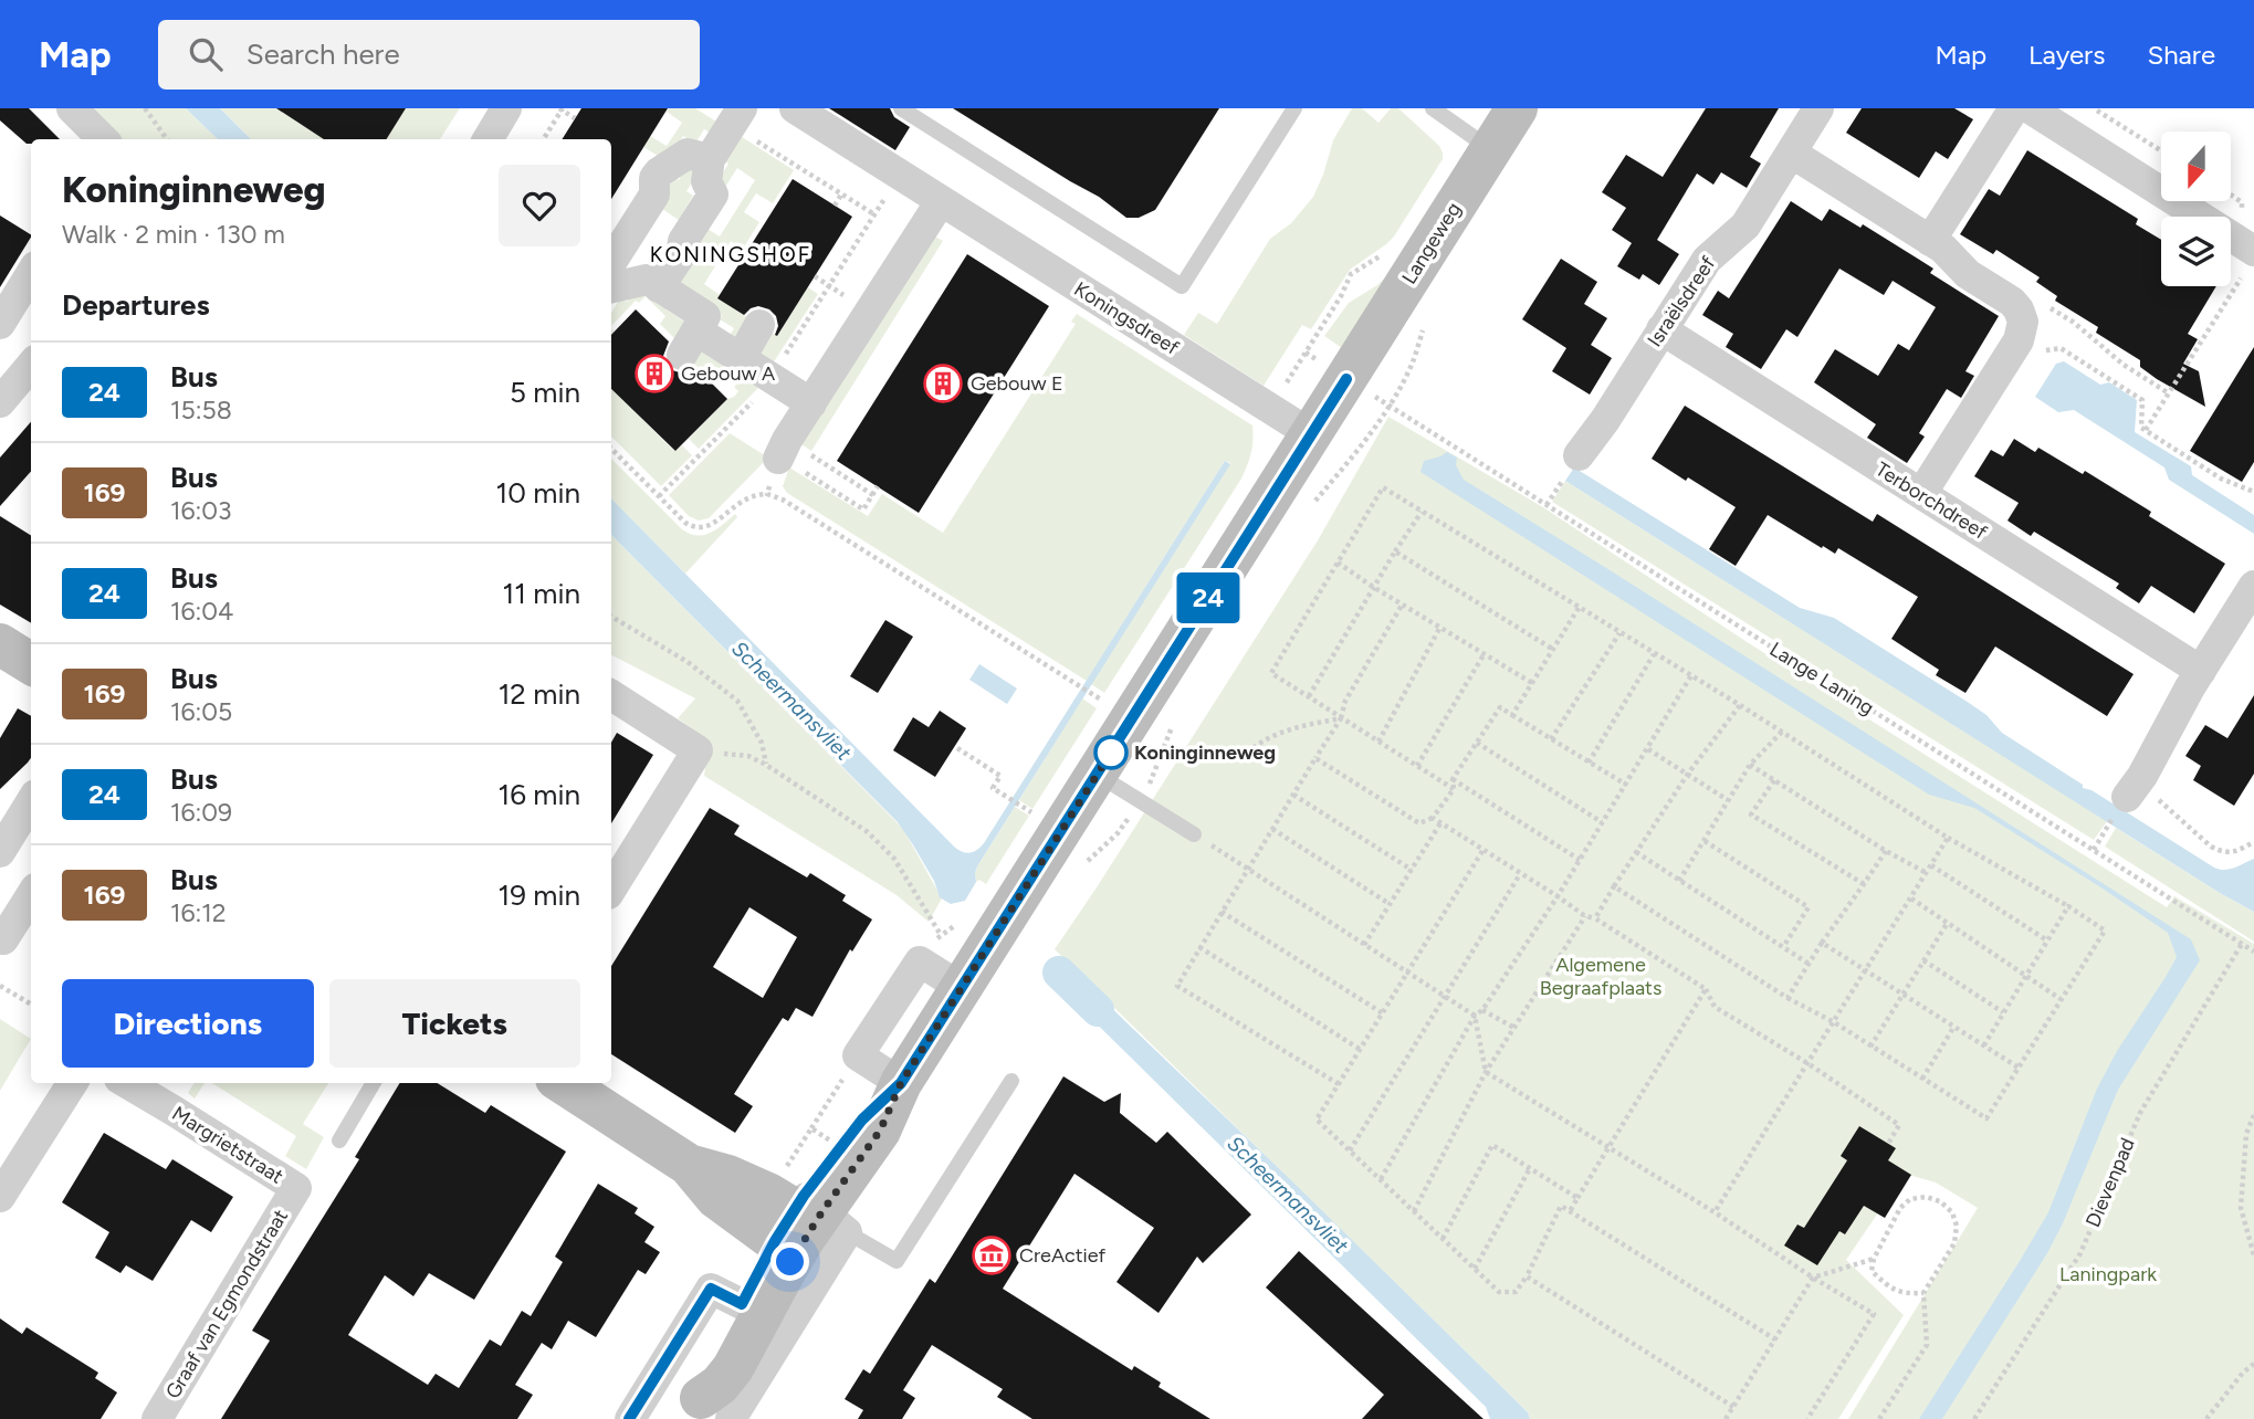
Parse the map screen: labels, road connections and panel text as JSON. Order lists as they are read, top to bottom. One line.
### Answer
{"streets":{"main road":["Langeweg"],"street":["Israëlsdreef","Koningsdreef","Terborchdreef","Margrietstraat","Graaf van Egmondstraat"],"path":["Lange Laning","Dievenpad"]},"crossings":[["Langeweg","Koningsdreef"],["Israëlsdreef","Terborchdreef"],["Lange Laning","Dievenpad"],["Margrietstraat","Graaf van Egmondstraat"]],"districts":["KONINGSHOF"],"water":["Scheermansvliet"],"parks":["Algemene Begraafplaats","Laningpark"],"places":{"building":["Gebouw A","Gebouw E"],"other":["Koninginneweg"],"museum":["CreActief"]},"lines":["bus line 24"],"north":"bottom","page":{"header":"Map","search":"Search here","nav":["Map","Layers","Share"],"on_map":"24","heading":[["Koninginneweg","Walk · 2 min · 130 m"],"Departures"],"list":[{"mark":"24","name":"Bus","note":"15:58","value":"5 min"},{"mark":"169","name":"Bus","note":"16:03","value":"10 min"},{"mark":"24","name":"Bus","note":"16:04","value":"11 min"},{"mark":"169","name":"Bus","note":"16:05","value":"12 min"},{"mark":"24","name":"Bus","note":"16:09","value":"16 min"},{"mark":"169","name":"Bus","note":"16:12","value":"19 min"}],"buttons":["Directions","Tickets"]}}
